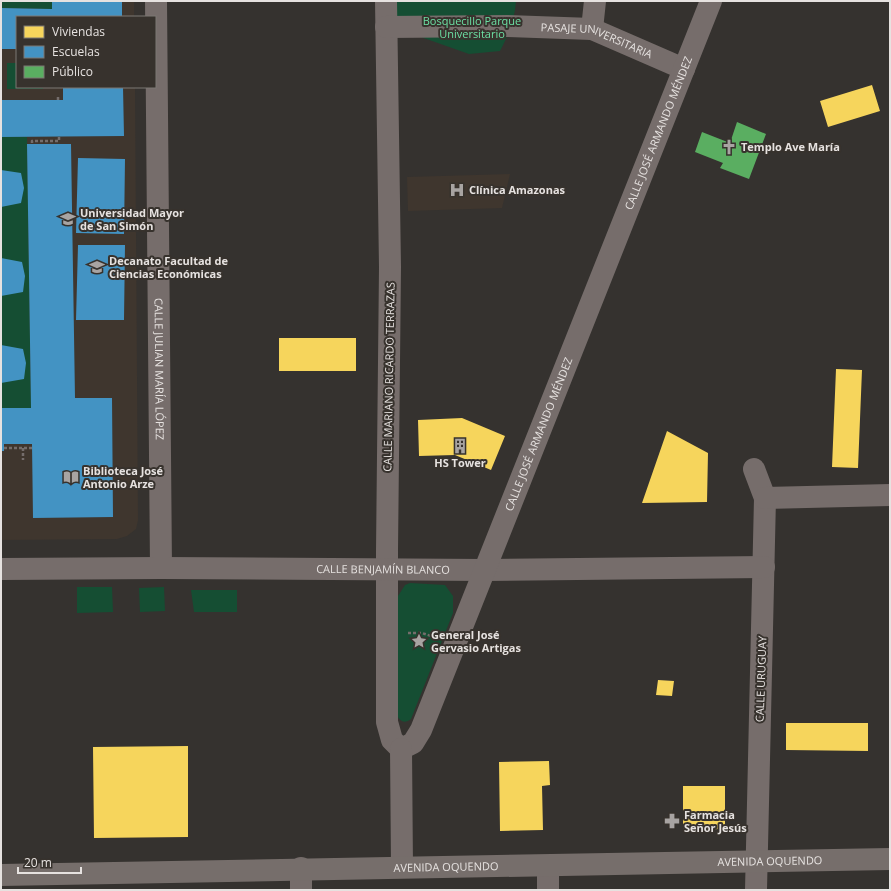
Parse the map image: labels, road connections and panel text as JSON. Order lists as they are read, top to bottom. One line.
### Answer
{"streets":{"main road":["AVENIDA OQUENDO"],"street":["PASAJE UNIVERSITARIA","CALLE JOSÉ ARMANDO MÉNDEZ","CALLE JULIAN MARÍA LÓPEZ","CALLE MARIANO RICARDO TERRAZAS","CALLE BENJAMÍN BLANCO","CALLE URUGUAY"]},"crossings":[["PASAJE UNIVERSITARIA","CALLE JOSÉ ARMANDO MÉNDEZ"],["PASAJE UNIVERSITARIA","CALLE MARIANO RICARDO TERRAZAS"],["CALLE JOSÉ ARMANDO MÉNDEZ","CALLE MARIANO RICARDO TERRAZAS"],["CALLE JOSÉ ARMANDO MÉNDEZ","CALLE BENJAMÍN BLANCO"],["CALLE JULIAN MARÍA LÓPEZ","CALLE BENJAMÍN BLANCO"],["CALLE MARIANO RICARDO TERRAZAS","CALLE BENJAMÍN BLANCO"],["CALLE BENJAMÍN BLANCO","CALLE URUGUAY"],["CALLE URUGUAY","AVENIDA OQUENDO"]],"parks":["Bosquecillo Parque Universitario"],"places":{"church":["Templo Ave María"],"hospital":["Clínica Amazonas"],"school or university":["Universidad Mayor de San Simón","Decanato Facultad de Ciencias Económicas"],"building":["HS Tower"],"library":["Biblioteca José Antonio Arze"],"place":["General José Gervasio Artigas"],"pharmacy":["Farmacia Señor Jesús"]},"legend":["Viviendas","Escuelas","Público"],"scale_bar":"20 m"}
